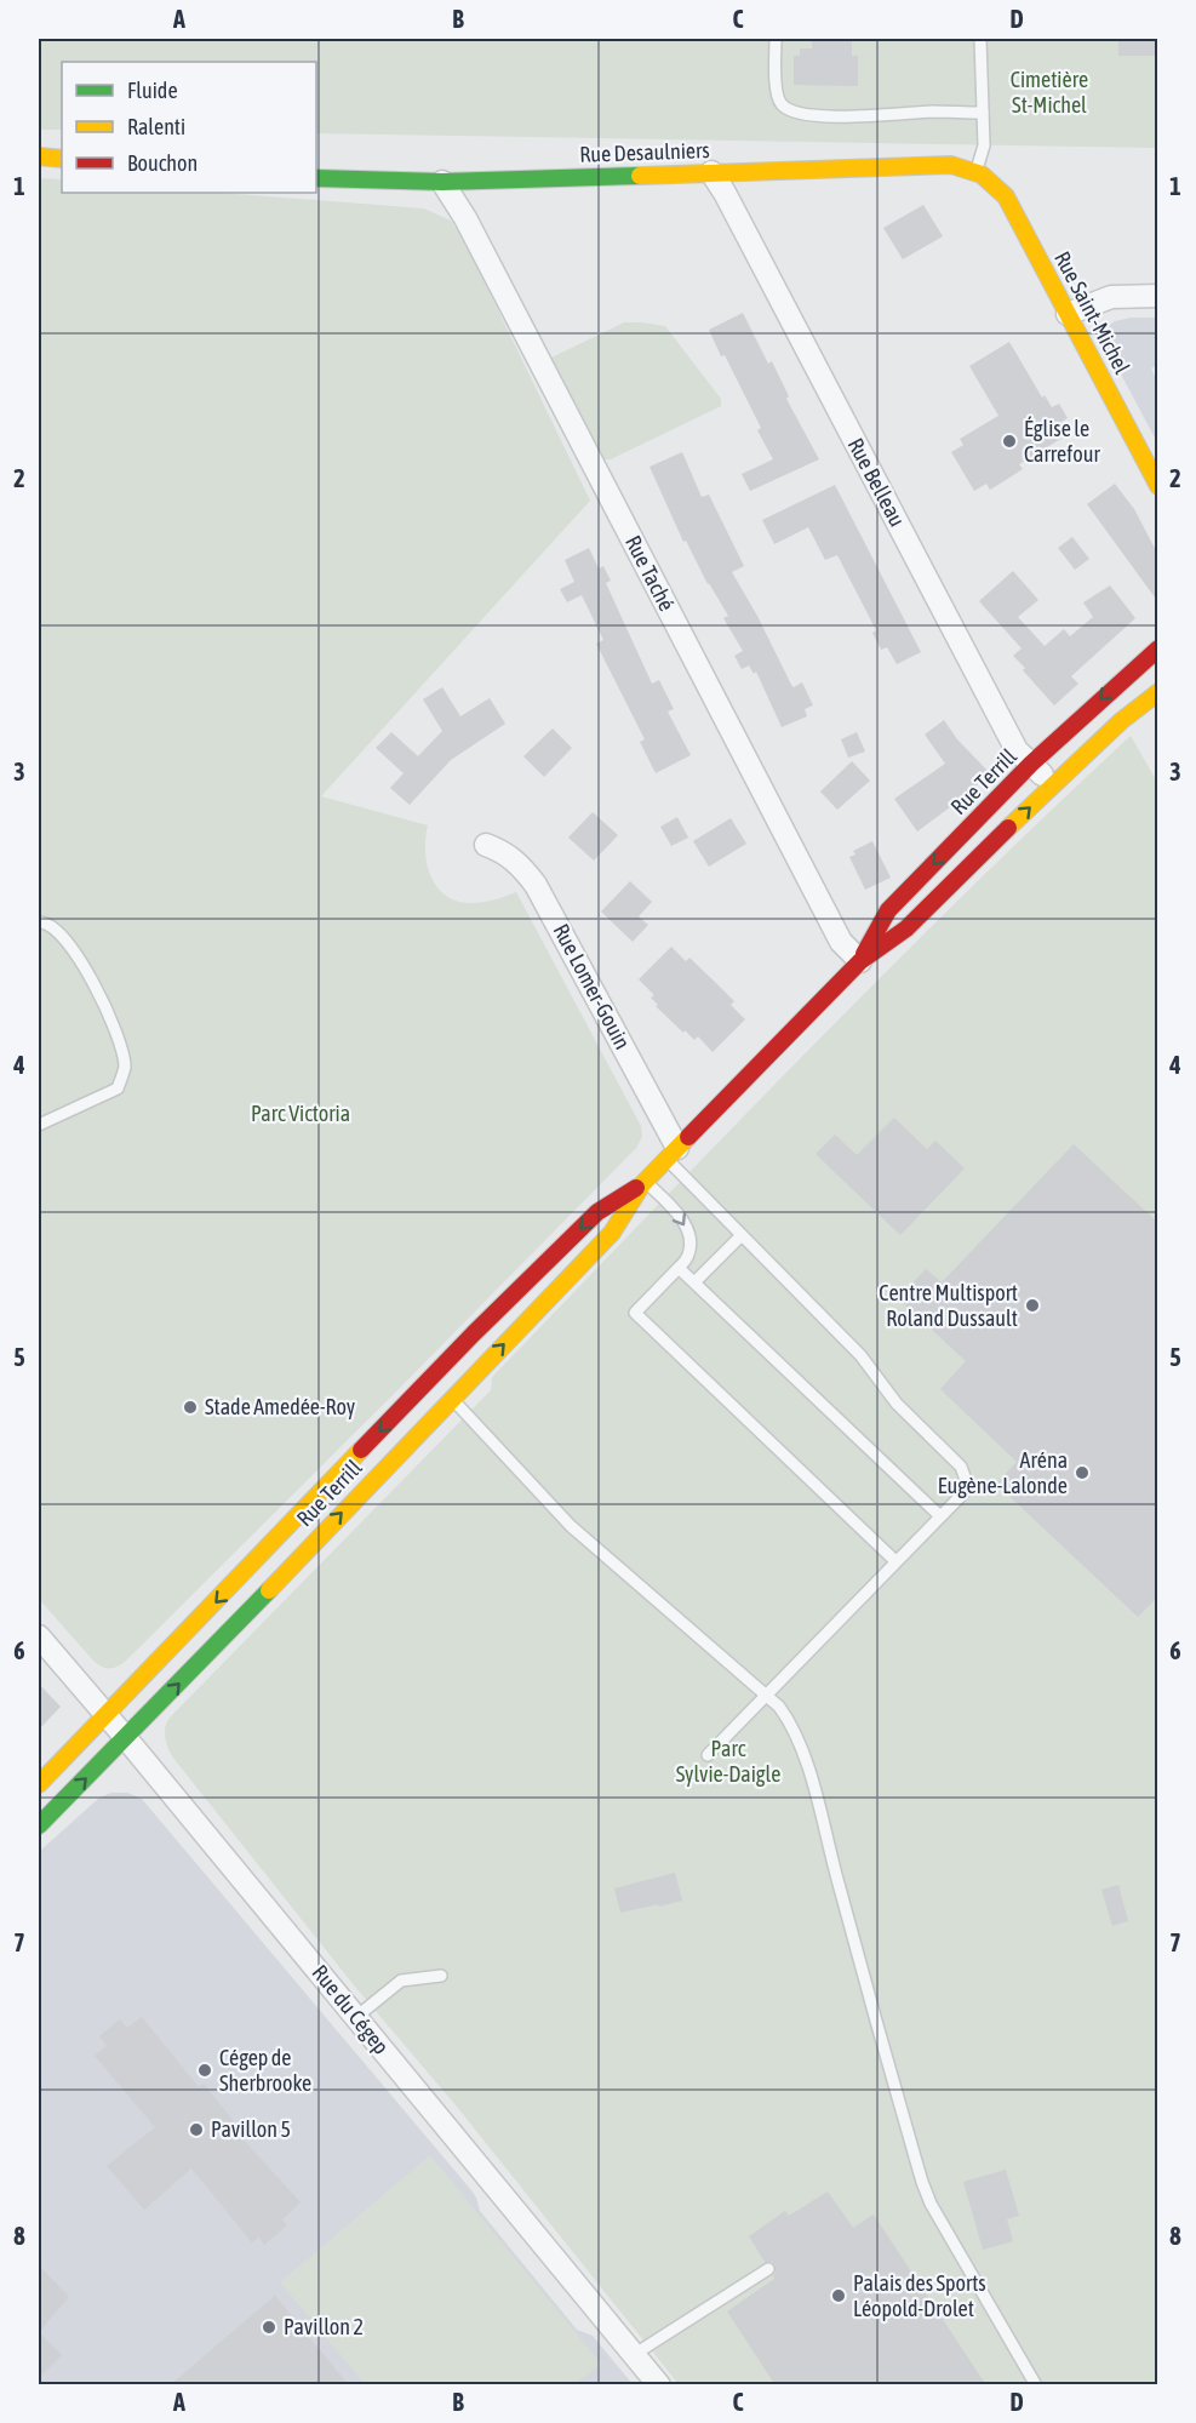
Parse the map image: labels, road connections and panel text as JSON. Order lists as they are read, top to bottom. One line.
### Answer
{"streets":{"street":["Rue Desaulniers","Rue Saint-Michel","Rue Belleau","Rue Taché","Rue Terrill","Rue Lomer-Gouin","Rue du Cégep"]},"crossings":[["Rue Desaulniers","Rue Saint-Michel"],["Rue Desaulniers","Rue Belleau"],["Rue Desaulniers","Rue Taché"],["Rue Belleau","Rue Terrill"],["Rue Taché","Rue Terrill"],["Rue Terrill","Rue Lomer-Gouin"],["Rue Terrill","Rue du Cégep"]],"parks":["Cimetière St-Michel","Parc Victoria","Parc Sylvie-Daigle"],"places":["Église le Carrefour","Centre Multisport Roland Dussault","Stade Amedée-Roy","Aréna Eugène-Lalonde","Cégep de Sherbrooke","Pavillon 5","Palais des Sports Léopold-Drolet","Pavillon 2"],"legend":["Fluide","Ralenti","Bouchon"],"grid":{"columns":["A","B","C","D"],"rows":["1","2","3","4","5","6","7","8"]}}
